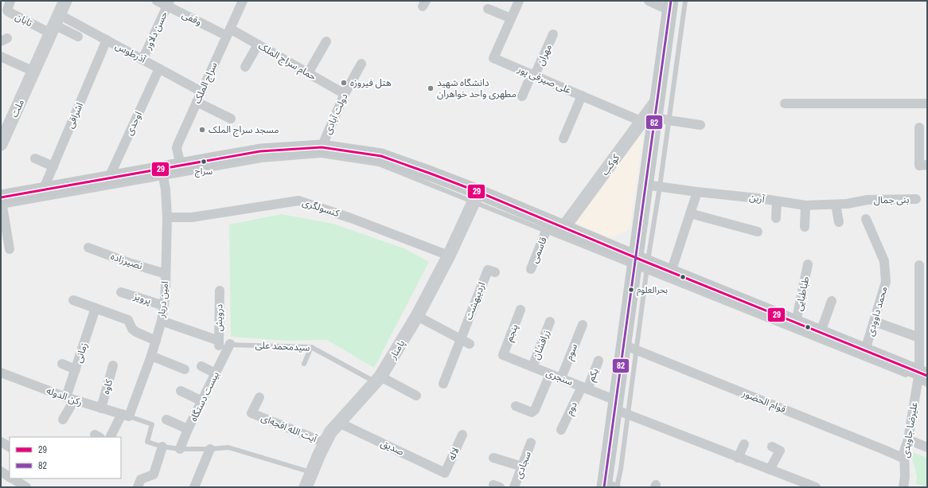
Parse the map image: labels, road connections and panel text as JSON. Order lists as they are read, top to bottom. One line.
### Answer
{"streets":{"street":["وقفی","تابان","حسن دلاور","آذرطوس","مهران","حمام سراج الملک","علی صیرفی پور","سراج الملک","ملت","دولت آبادی","اشراقی","اوحدی","کوکب","آرین","بنی جمال","کنسولگری","قاسمی","نصیرزاده","طباطبایی","پرویز","امین دربار","اردیبهشت","محمد داوودی","درویش","پنجم","زرافشان","سیدمحمد علی","پامنار","سوم","زمانی","یکم","سنجری","کاوه","رکن الدوله","بیست دستگاه","قوام الحضور","دوم","آیت الله افجه‌ای","علیرضا جاویدی","صدیق","لاله","سجادی"]},"crossings":[["وقفی","حسن دلاور"],["وقفی","حمام سراج الملک"],["وقفی","سراج الملک"],["تابان","آذرطوس"],["تابان","ملت"],["حسن دلاور","آذرطوس"],["آذرطوس","سراج الملک"],["آذرطوس","ملت"],["آذرطوس","اشراقی"],["آذرطوس","اوحدی"],["مهران","علی صیرفی پور"],["حمام سراج الملک","سراج الملک"],["حمام سراج الملک","دولت آبادی"],["علی صیرفی پور","کوکب"],["آرین","بنی جمال"],["کنسولگری","امین دربار"],["کنسولگری","پامنار"],["نصیرزاده","امین دربار"],["پرویز","امین دربار"],["امین دربار","سیدمحمد علی"],["امین دربار","رکن الدوله"],["درویش","سیدمحمد علی"],["پنجم","سنجری"],["زرافشان","سنجری"],["سیدمحمد علی","پامنار"],["سیدمحمد علی","بیست دستگاه"],["پامنار","آیت الله افجه‌ای"],["پامنار","صدیق"],["سوم","سنجری"],["زمانی","رکن الدوله"],["یکم","سنجری"],["یکم","دوم"],["سنجری","دوم"],["کاوه","رکن الدوله"],["قوام الحضور","علیرضا جاویدی"],["صدیق","لاله"]],"places":["هتل فیروزه","دانشگاه شهید مطهری واحد خواهران","مسجد سراج الملک","سراج","بحرالعلوم"],"lines":["transit line 82","transit line 29"],"legend":["29","82"]}
